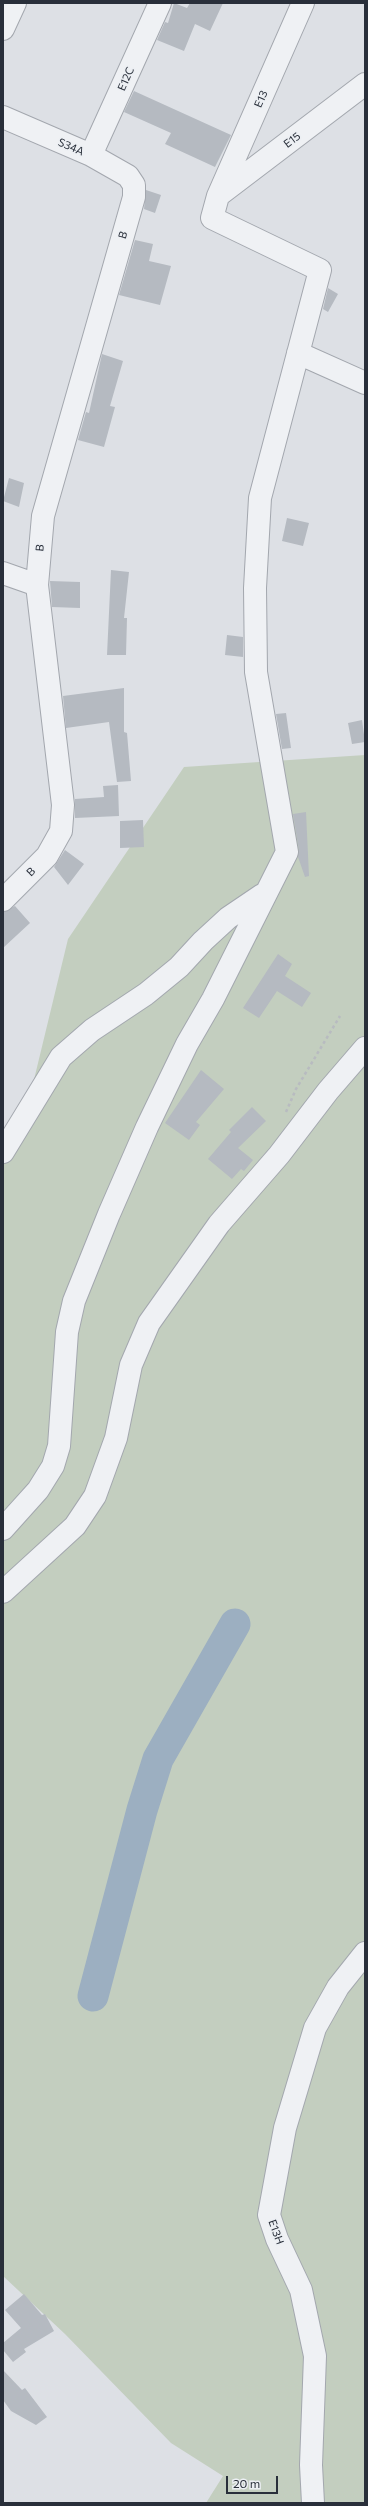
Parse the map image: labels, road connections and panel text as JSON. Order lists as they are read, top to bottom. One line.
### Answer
{"streets":{"street":["E12C","E13","E15","S34A","B","E13H"]},"crossings":[["E12C","S34A"],["E13","E15"],["S34A","B"]],"scale_bar":"20 m"}
